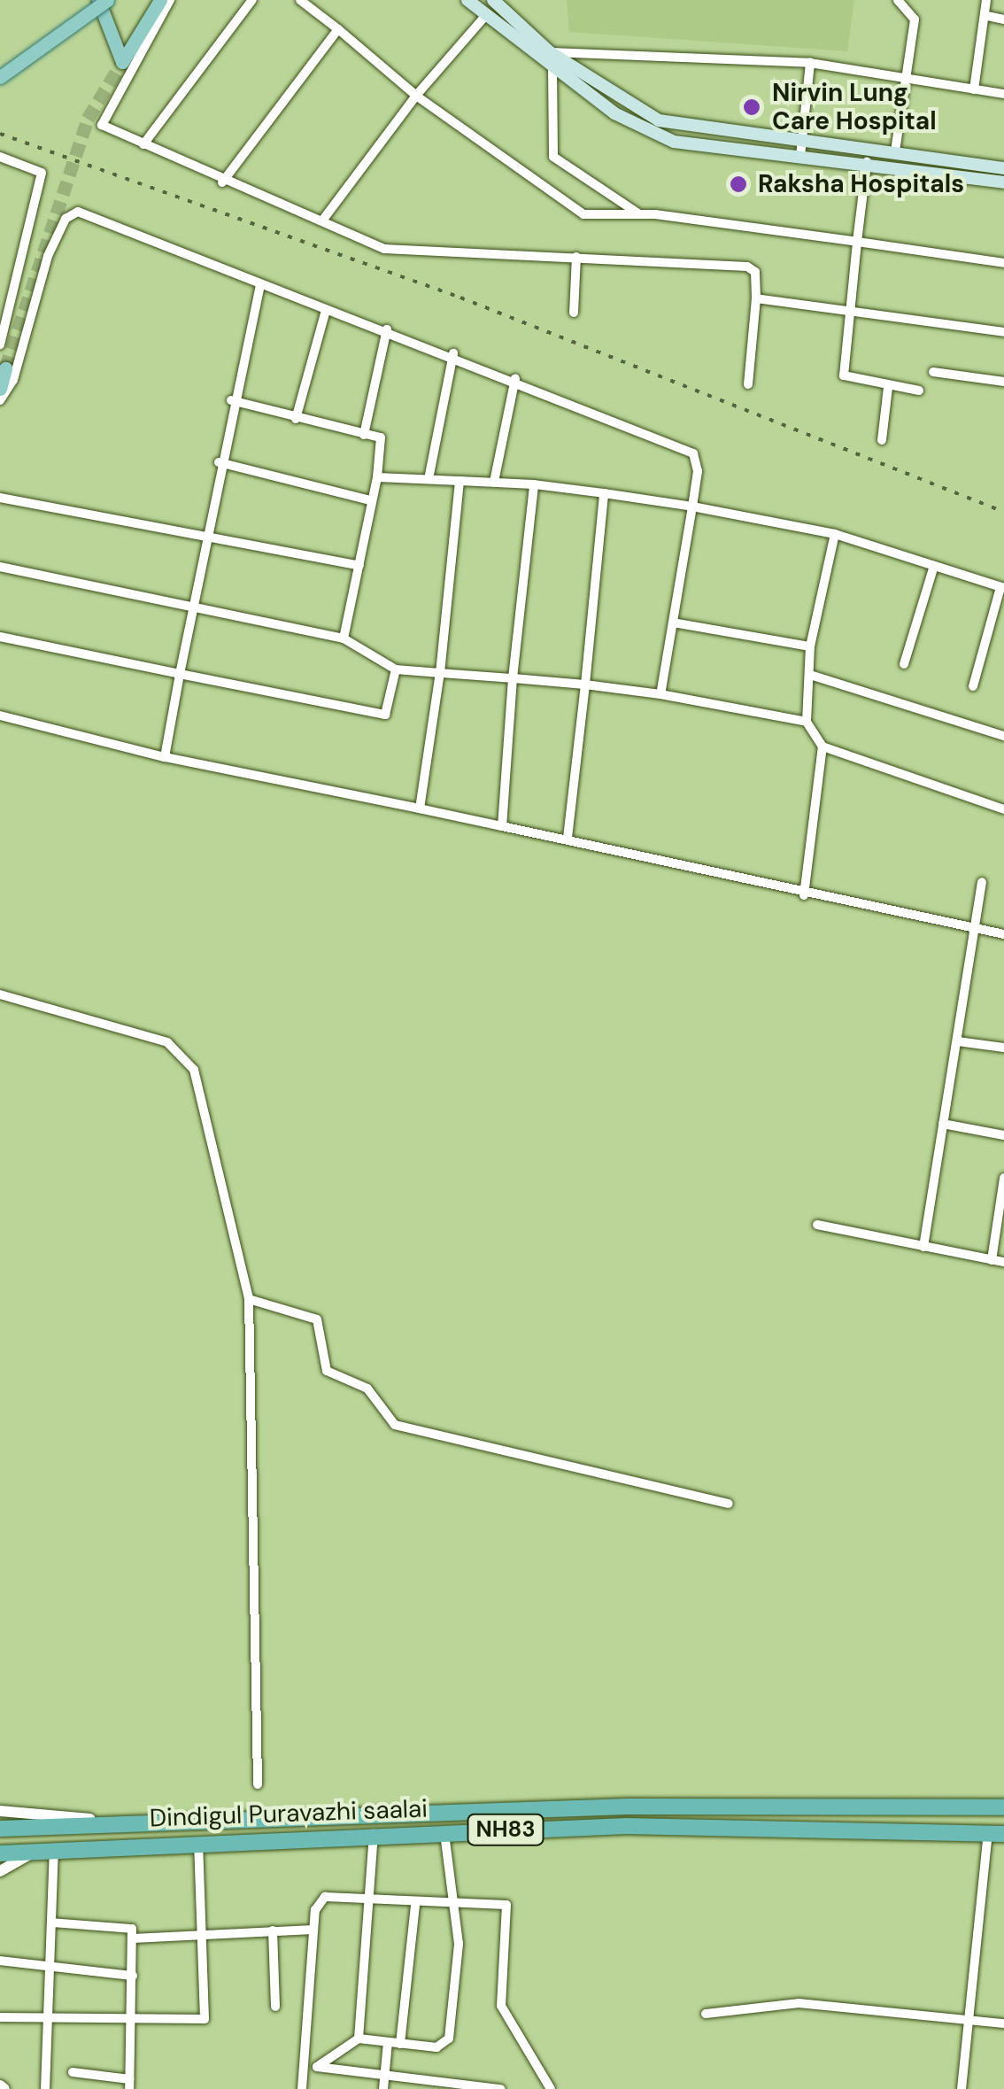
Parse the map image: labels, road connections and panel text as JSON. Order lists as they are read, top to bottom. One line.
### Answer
{"streets":{"highway":["Dindigul Puravazhi saalai","NH83"]},"places":["Nirvin Lung Care Hospital","Raksha Hospitals"]}
